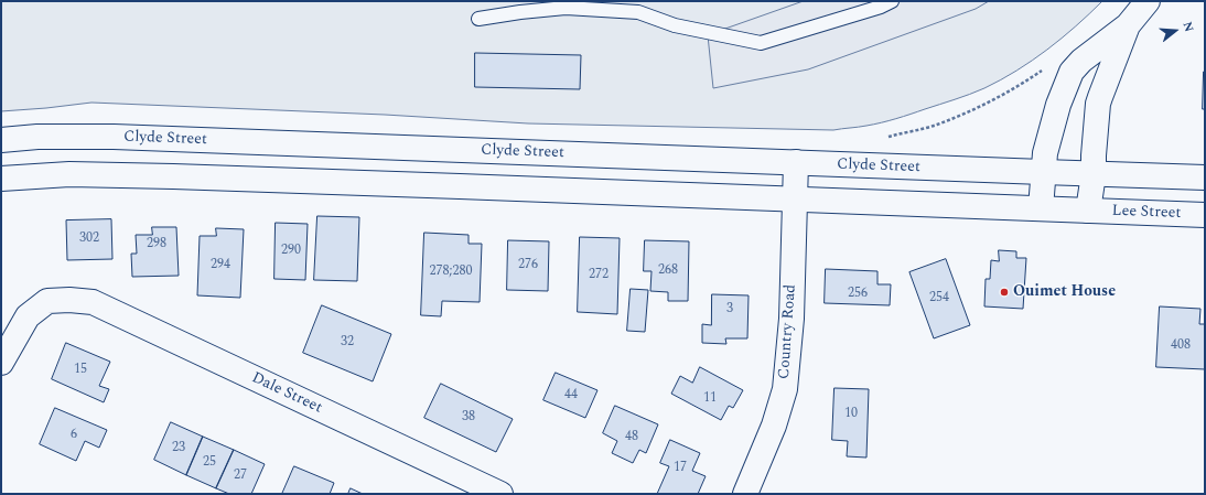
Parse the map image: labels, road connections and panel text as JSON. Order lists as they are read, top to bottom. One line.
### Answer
{"streets":{"main road":["Clyde Street","Lee Street","Country Road","Dale Street"]},"crossings":[["Clyde Street","Country Road"]],"places":["Ouimet House"],"house_numbers":["302","298","290","294","276","268","278;280","272","256","254","3","32","408","15","44","11","10","38","6","48","23","25","17","27"],"north":"right"}
